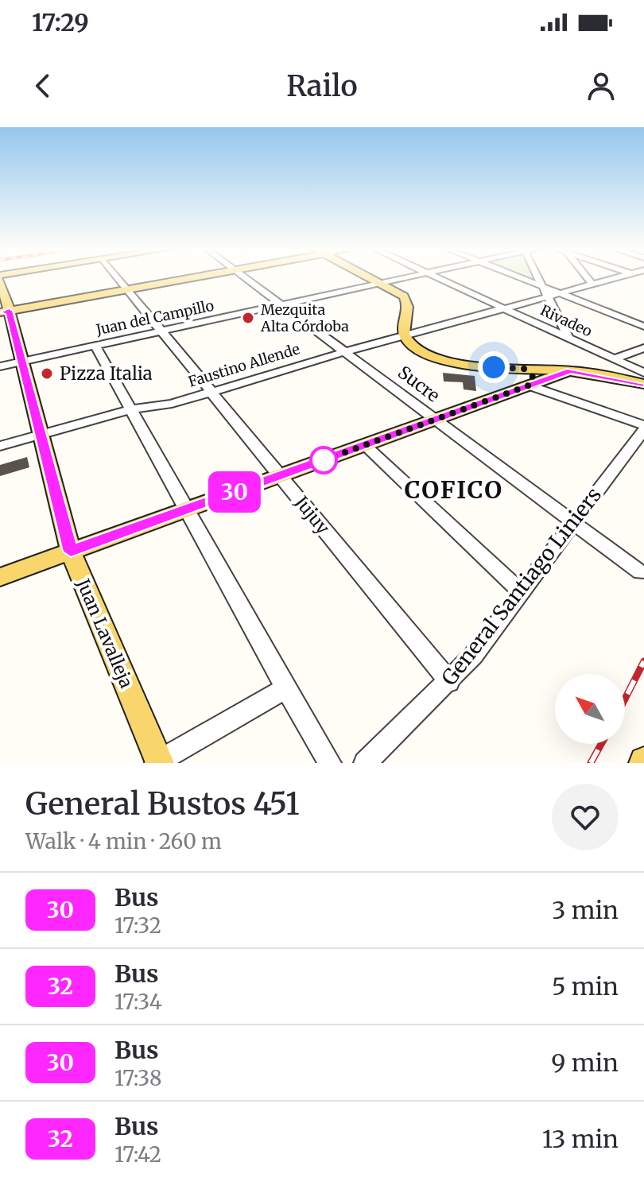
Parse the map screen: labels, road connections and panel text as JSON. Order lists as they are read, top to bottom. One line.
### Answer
{"streets":{"main road":["Juan Lavalleja"],"street":["Juan del Campillo","Rivadeo","Faustino Allende","Sucre","Jujuy","General Santiago Liniers"]},"crossings":[["Juan del Campillo","Sucre"],["Juan del Campillo","Jujuy"],["Juan del Campillo","Juan Lavalleja"],["Rivadeo","Faustino Allende"],["Faustino Allende","Sucre"],["Faustino Allende","Jujuy"],["Faustino Allende","Juan Lavalleja"],["Sucre","General Santiago Liniers"],["Jujuy","General Santiago Liniers"]],"districts":["COFICO"],"places":["Mezquita Alta Córdoba","Pizza Italia"],"lines":["bus line 30"],"north":"top left","page":{"status":"17:29","header":"Railo","on_map":"30","heading":["General Bustos 451","Walk · 4 min · 260 m"],"list":[{"mark":"30","name":"Bus","note":"17:32","value":"3 min"},{"mark":"32","name":"Bus","note":"17:34","value":"5 min"},{"mark":"30","name":"Bus","note":"17:38","value":"9 min"},{"mark":"32","name":"Bus","note":"17:42","value":"13 min"}]}}
